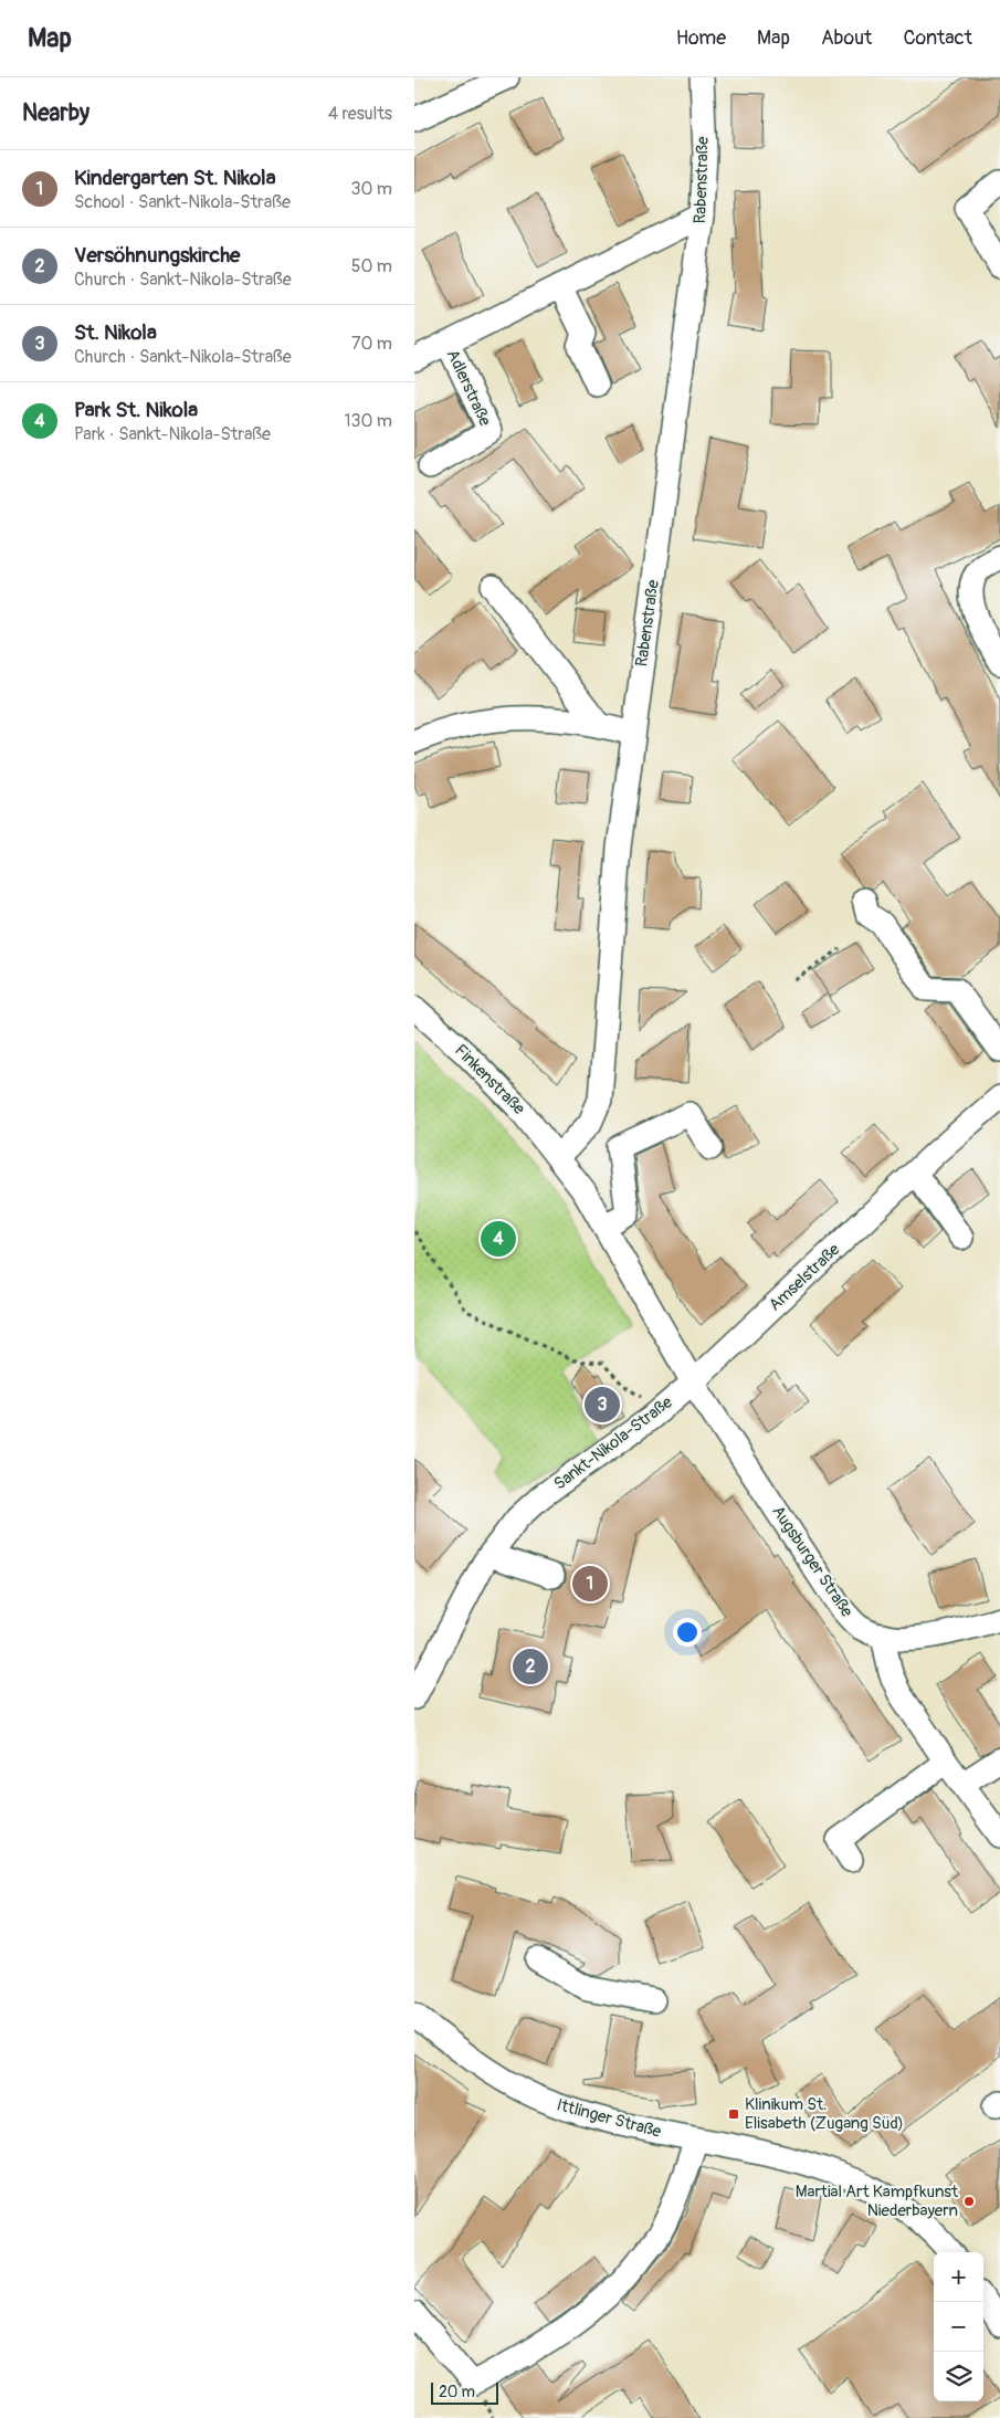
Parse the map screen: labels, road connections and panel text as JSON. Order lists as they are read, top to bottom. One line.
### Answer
{"streets":{"street":["Rabenstraße","Adlerstraße","Finkenstraße","Amselstraße","Sankt-Nikola-Straße","Augsburger Straße","Ittlinger Straße"]},"crossings":[["Rabenstraße","Adlerstraße"],["Rabenstraße","Finkenstraße"],["Amselstraße","Sankt-Nikola-Straße"],["Amselstraße","Augsburger Straße"],["Sankt-Nikola-Straße","Augsburger Straße"]],"places":{"transit":["Klinikum St. Elisabeth (Zugang Süd)"],"other":["Martial Art Kampfkunst Niederbayern"]},"scale_bar":"20 m","page":{"header":"Map","nav":["Home","Map","About","Contact"],"heading":["Nearby","4 results"],"list":[{"mark":"1","name":"Kindergarten St. Nikola","note":"School · Sankt-Nikola-Straße","value":"30 m"},{"mark":"2","name":"Versöhnungskirche","note":"Church · Sankt-Nikola-Straße","value":"50 m"},{"mark":"3","name":"St. Nikola","note":"Church · Sankt-Nikola-Straße","value":"70 m"},{"mark":"4","name":"Park St. Nikola","note":"Park · Sankt-Nikola-Straße","value":"130 m"}],"pins":["4","3","1","2"],"map_buttons":["+","−"],"scale":"20 m"}}
